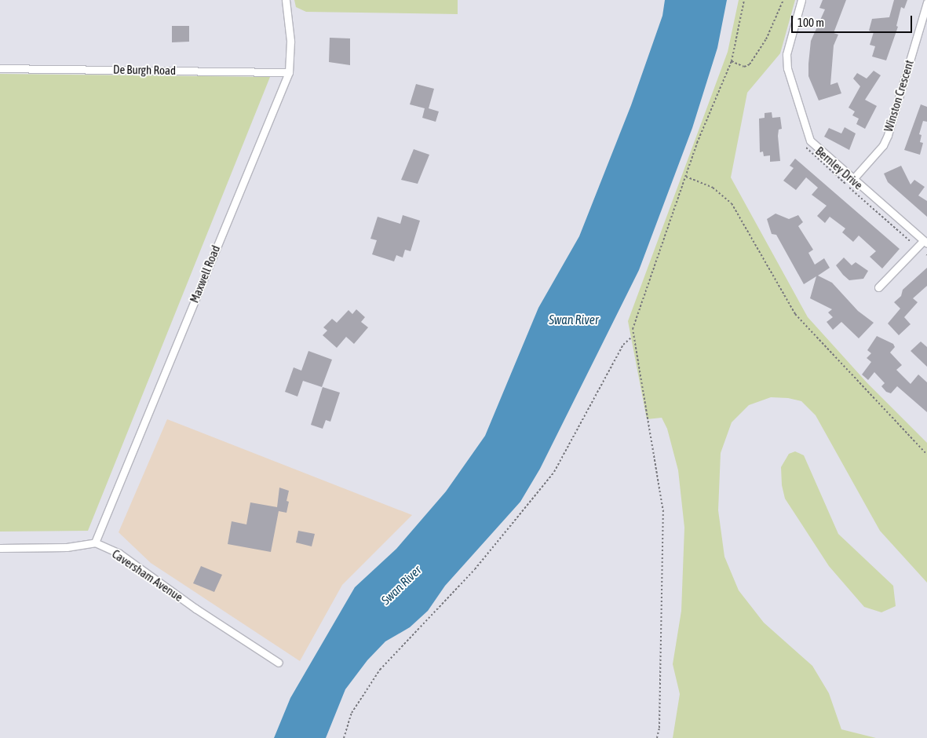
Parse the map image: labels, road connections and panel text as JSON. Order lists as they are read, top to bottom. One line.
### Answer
{"streets":{"street":["De Burgh Road","Winston Crescent","Bernley Drive","Maxwell Road","Caversham Avenue"]},"crossings":[["De Burgh Road","Maxwell Road"],["Winston Crescent","Bernley Drive"],["Maxwell Road","Caversham Avenue"]],"water":["Swan River"],"scale_bar":"100 m"}
